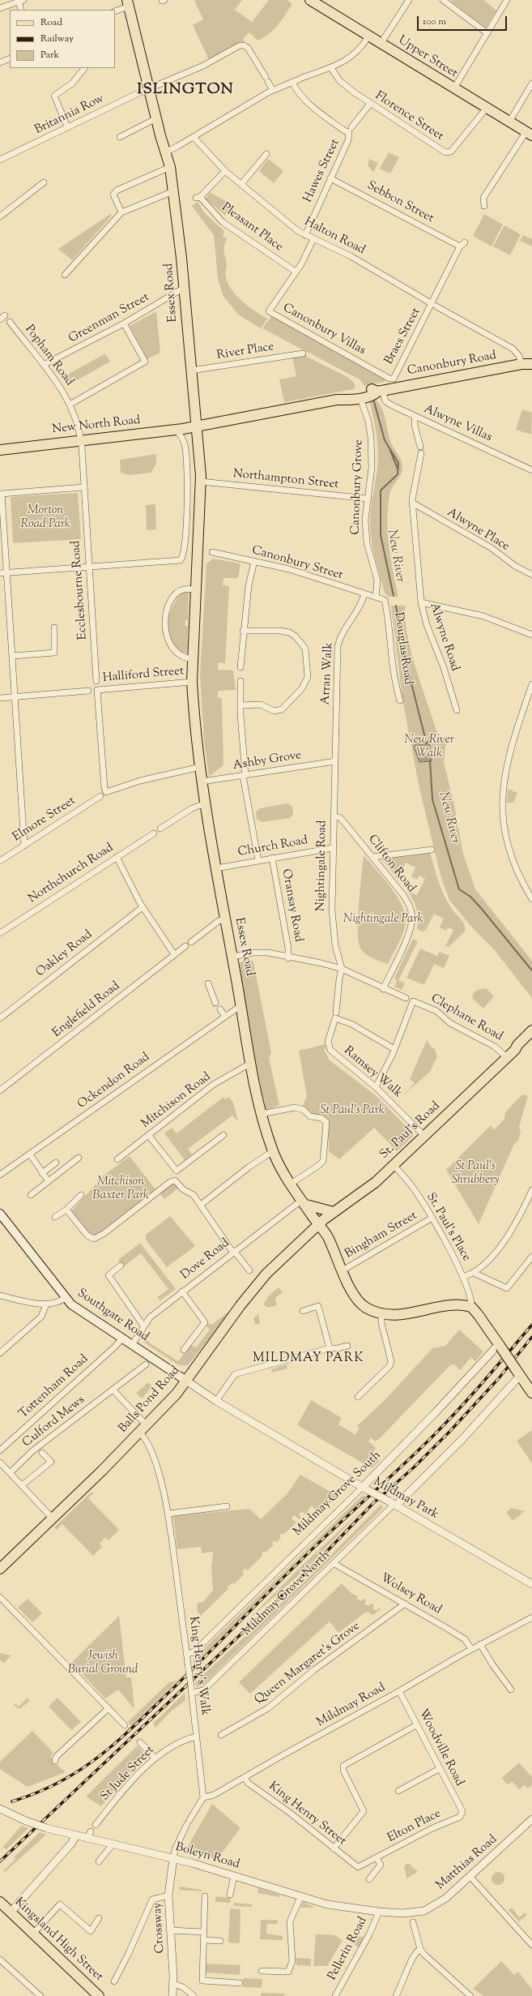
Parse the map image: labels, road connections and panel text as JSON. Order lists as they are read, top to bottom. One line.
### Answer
{"streets":{"main road":["Upper Street","Essex Road","Canonbury Road","New North Road","St. Paul's Road","Southgate Road","Balls Pond Road","Kingsland High Street"],"street":["Britannia Row","Florence Street","Hawes Street","Sebbon Street","Pleasant Place","Halton Road","Greenman Street","Canonbury Villas","Braes Street","River Place","Popham Road","Alwyne Villas","Northampton Street","Canonbury Grove","Alwyne Place","Canonbury Street","Ecclesbourne Road","Alwyne Road","Douglas Road","Arran Walk","Halliford Street","Ashby Grove","Elmore Street","Church Road","Clifton Road","Nightingale Road","Northchurch Road","Oransay Road","Oakley Road","Englefield Road","Clephane Road","Ramsey Walk","Ockendon Road","Mitchison Road","St. Paul's Place","Bingham Street","Dove Road","Tottenham Road","Culford Mews","Mildmay Grove South","Mildmay Park","Mildmay Grove North","Wolsey Road","Queen Margaret's Grove","King Henry's Walk","Mildmay Road","Woodville Road","St Jude Street","King Henry Street","Elton Place","Boleyn Road","Matthias Road","Crossway","Pellerin Road"]},"crossings":[["Upper Street","Florence Street"],["Britannia Row","Essex Road"],["Florence Street","Hawes Street"],["Hawes Street","Sebbon Street"],["Hawes Street","Halton Road"],["Sebbon Street","Braes Street"],["Pleasant Place","Halton Road"],["Pleasant Place","Canonbury Villas"],["Halton Road","Canonbury Villas"],["Halton Road","Braes Street"],["Halton Road","Canonbury Road"],["Essex Road","Greenman Street"],["Essex Road","River Place"],["Essex Road","Canonbury Road"],["Essex Road","New North Road"],["Essex Road","Northampton Street"],["Essex Road","Halliford Street"],["Essex Road","Ashby Grove"],["Essex Road","Church Road"],["Essex Road","Ockendon Road"],["Essex Road","Mitchison Road"],["Essex Road","St. Paul's Road"],["Essex Road","Bingham Street"],["Essex Road","Dove Road"],["Essex Road","Balls Pond Road"],["Greenman Street","Popham Road"],["Canonbury Villas","Braes Street"],["Popham Road","New North Road"],["Popham Road","Ecclesbourne Road"],["Canonbury Road","Alwyne Villas"],["Canonbury Road","New North Road"],["Canonbury Road","Canonbury Grove"],["Alwyne Villas","Alwyne Road"],["New North Road","Ecclesbourne Road"],["Northampton Street","Canonbury Grove"],["Canonbury Grove","Canonbury Street"],["Alwyne Place","Alwyne Road"],["Canonbury Street","Douglas Road"],["Canonbury Street","Arran Walk"],["Arran Walk","Ashby Grove"],["Arran Walk","Nightingale Road"],["Ashby Grove","Nightingale Road"],["Church Road","Nightingale Road"],["Church Road","Oransay Road"],["Clifton Road","Nightingale Road"],["Nightingale Road","Ramsey Walk"],["Clephane Road","St. Paul's Road"],["Ramsey Walk","St. Paul's Road"],["St. Paul's Road","St. Paul's Place"],["St. Paul's Road","Balls Pond Road"],["St. Paul's Place","Bingham Street"],["Dove Road","Southgate Road"],["Southgate Road","Tottenham Road"],["Southgate Road","Balls Pond Road"],["Southgate Road","Mildmay Park"],["Balls Pond Road","Mildmay Park"],["Balls Pond Road","King Henry's Walk"],["Mildmay Grove South","Mildmay Park"],["Mildmay Grove South","King Henry's Walk"],["Mildmay Park","Mildmay Grove North"],["Mildmay Grove North","Wolsey Road"],["Mildmay Grove North","King Henry's Walk"],["Wolsey Road","Queen Margaret's Grove"],["Wolsey Road","Mildmay Road"],["King Henry's Walk","Mildmay Road"],["King Henry's Walk","St Jude Street"],["Mildmay Road","Woodville Road"],["Mildmay Road","King Henry Street"],["Woodville Road","Elton Place"],["King Henry Street","Elton Place"],["Boleyn Road","Matthias Road"],["Boleyn Road","Crossway"],["Boleyn Road","Pellerin Road"]],"districts":["ISLINGTON","MILDMAY PARK"],"water":["New River"],"parks":["Morton Road Park","New River Walk","Nightingale Park","St Paul's Park","St Paul's Shrubbery","Mitchison Baxter Park","Jewish Burial Ground"],"legend":["Road","Railway","Park"],"scale_bar":"100 m"}
